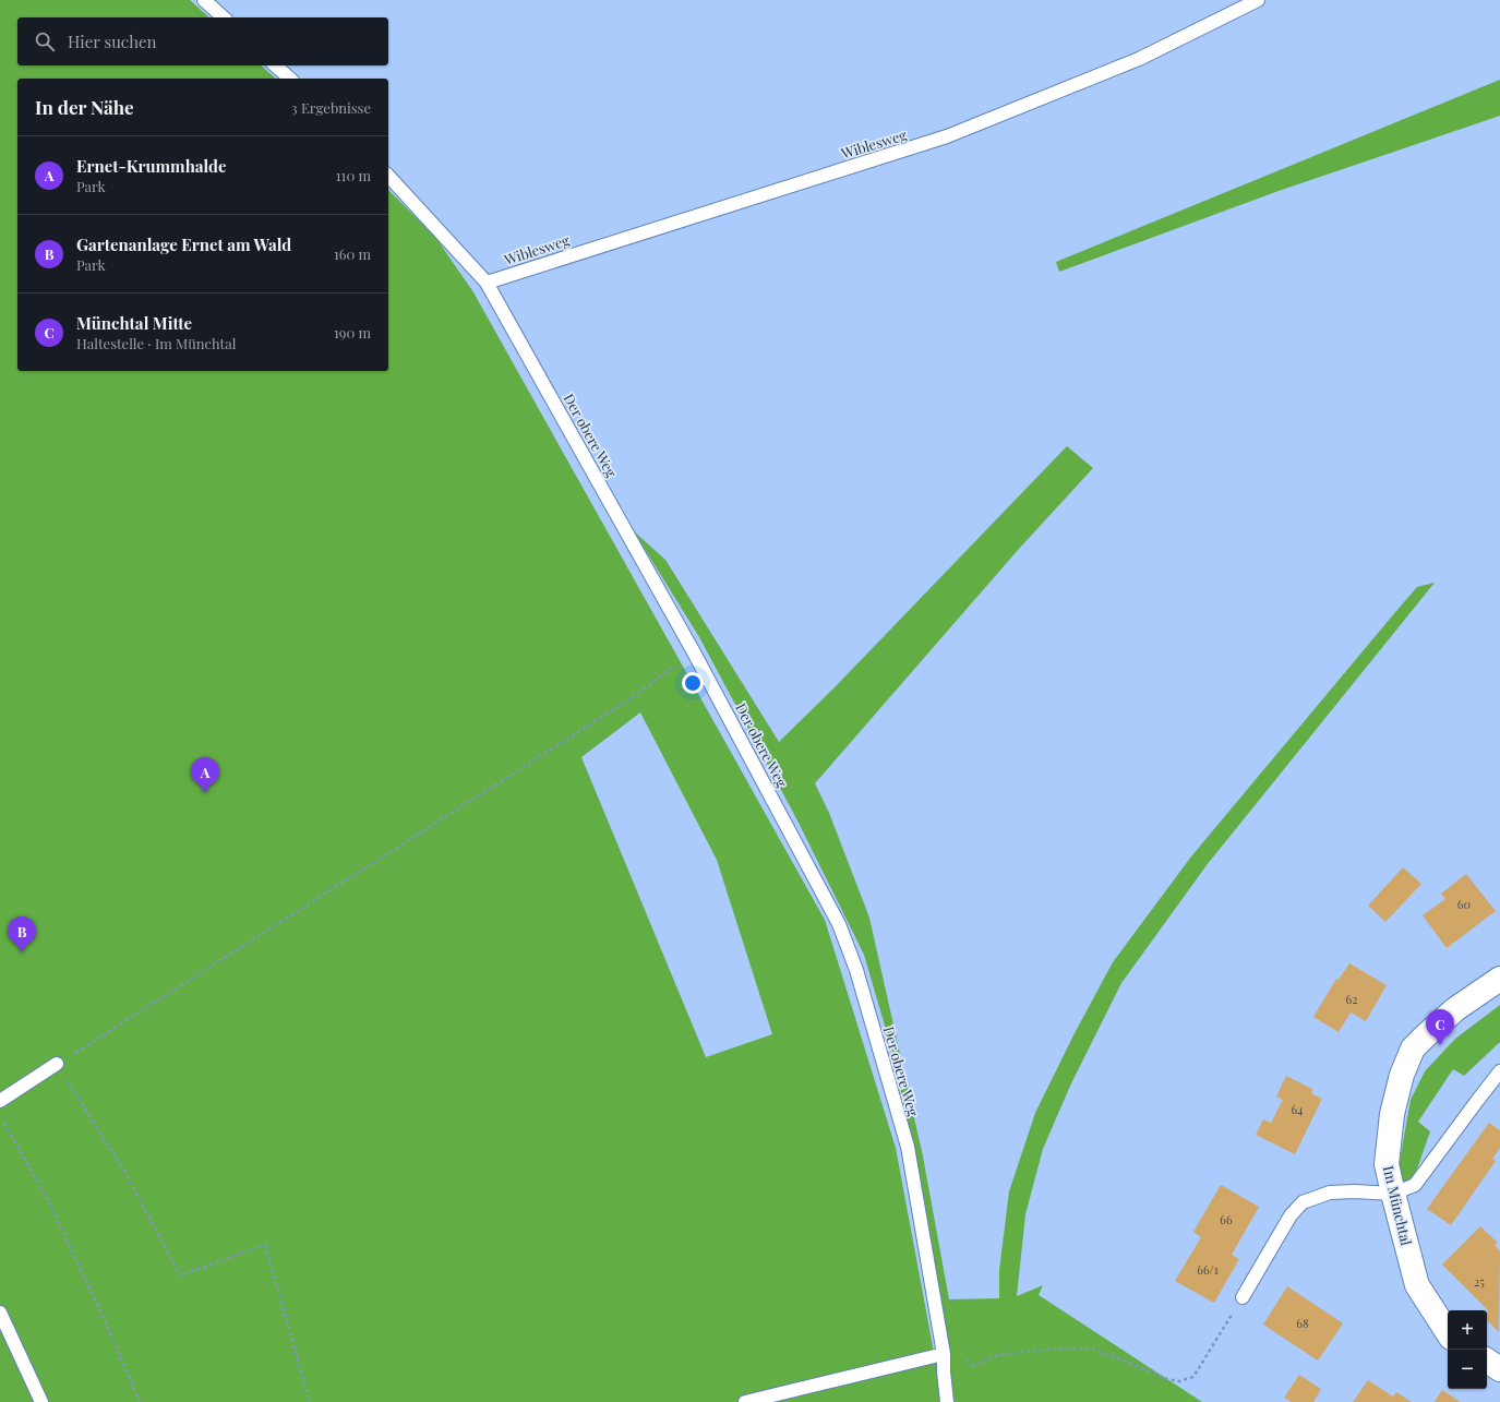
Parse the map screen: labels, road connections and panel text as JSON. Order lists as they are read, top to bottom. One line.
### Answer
{"streets":{"street":["Im Münchtal"],"lane":["Wiblesweg","Der obere Weg"]},"crossings":[["Wiblesweg","Der obere Weg"]],"house_numbers":["60","62","64","66","66/1","25","68"],"page":{"search":"Hier suchen","heading":["In der Nähe","3 Ergebnisse"],"list":[{"mark":"A","name":"Ernet-Krummhalde","note":"Park","value":"110 m"},{"mark":"B","name":"Gartenanlage Ernet am Wald","note":"Park","value":"160 m"},{"mark":"C","name":"Münchtal Mitte","note":"Haltestelle · Im Münchtal","value":"190 m"}],"pins":["A","B","C"],"map_buttons":["+","−"]}}
